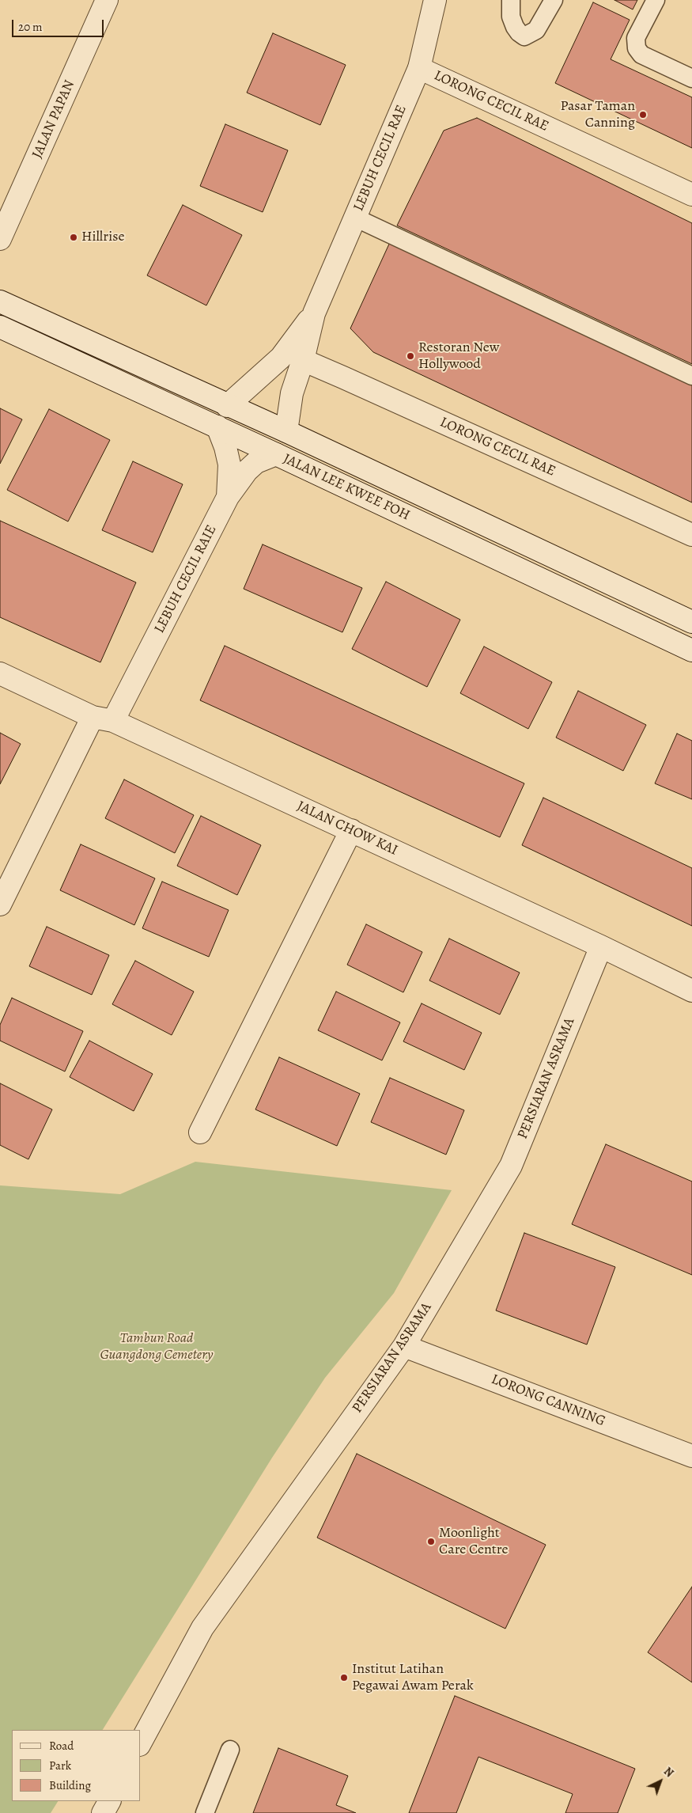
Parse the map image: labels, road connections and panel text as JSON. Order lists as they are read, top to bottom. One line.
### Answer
{"streets":{"street":["LORONG CECIL RAE","JALAN PAPAN","LEBUH CECIL RAE","JALAN LEE KWEE FOH","LEBUH CECIL RAIE","JALAN CHOW KAI","PERSIARAN ASRAMA","LORONG CANNING"]},"crossings":[["LORONG CECIL RAE","LEBUH CECIL RAE"],["LEBUH CECIL RAE","JALAN LEE KWEE FOH"],["JALAN LEE KWEE FOH","LEBUH CECIL RAIE"],["LEBUH CECIL RAIE","JALAN CHOW KAI"],["JALAN CHOW KAI","PERSIARAN ASRAMA"],["PERSIARAN ASRAMA","LORONG CANNING"]],"parks":["Tambun Road Guangdong Cemetery"],"places":["Pasar Taman Canning","Hillrise","Restoran New Hollywood","Moonlight Care Centre","Institut Latihan Pegawai Awam Perak"],"legend":["Road","Park","Building"],"scale_bar":"20 m","north":"top right"}
